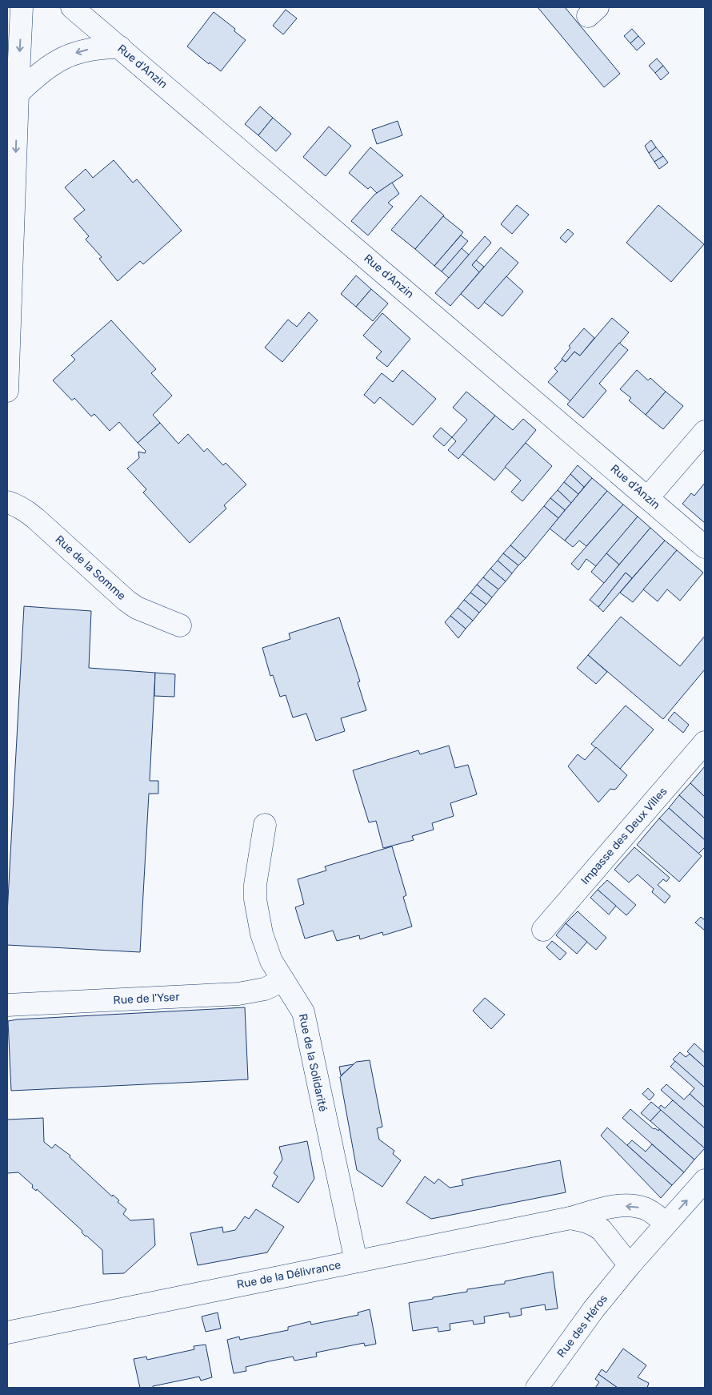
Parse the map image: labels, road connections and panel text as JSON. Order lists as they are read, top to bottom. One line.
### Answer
{"streets":{"street":["Rue d'Anzin","Rue de la Somme","Impasse des Deux Villes","Rue de l'Yser","Rue de la Solidarité","Rue de la Délivrance","Rue des Héros"]},"crossings":[["Rue de l'Yser","Rue de la Solidarité"],["Rue de la Solidarité","Rue de la Délivrance"],["Rue de la Délivrance","Rue des Héros"]]}
